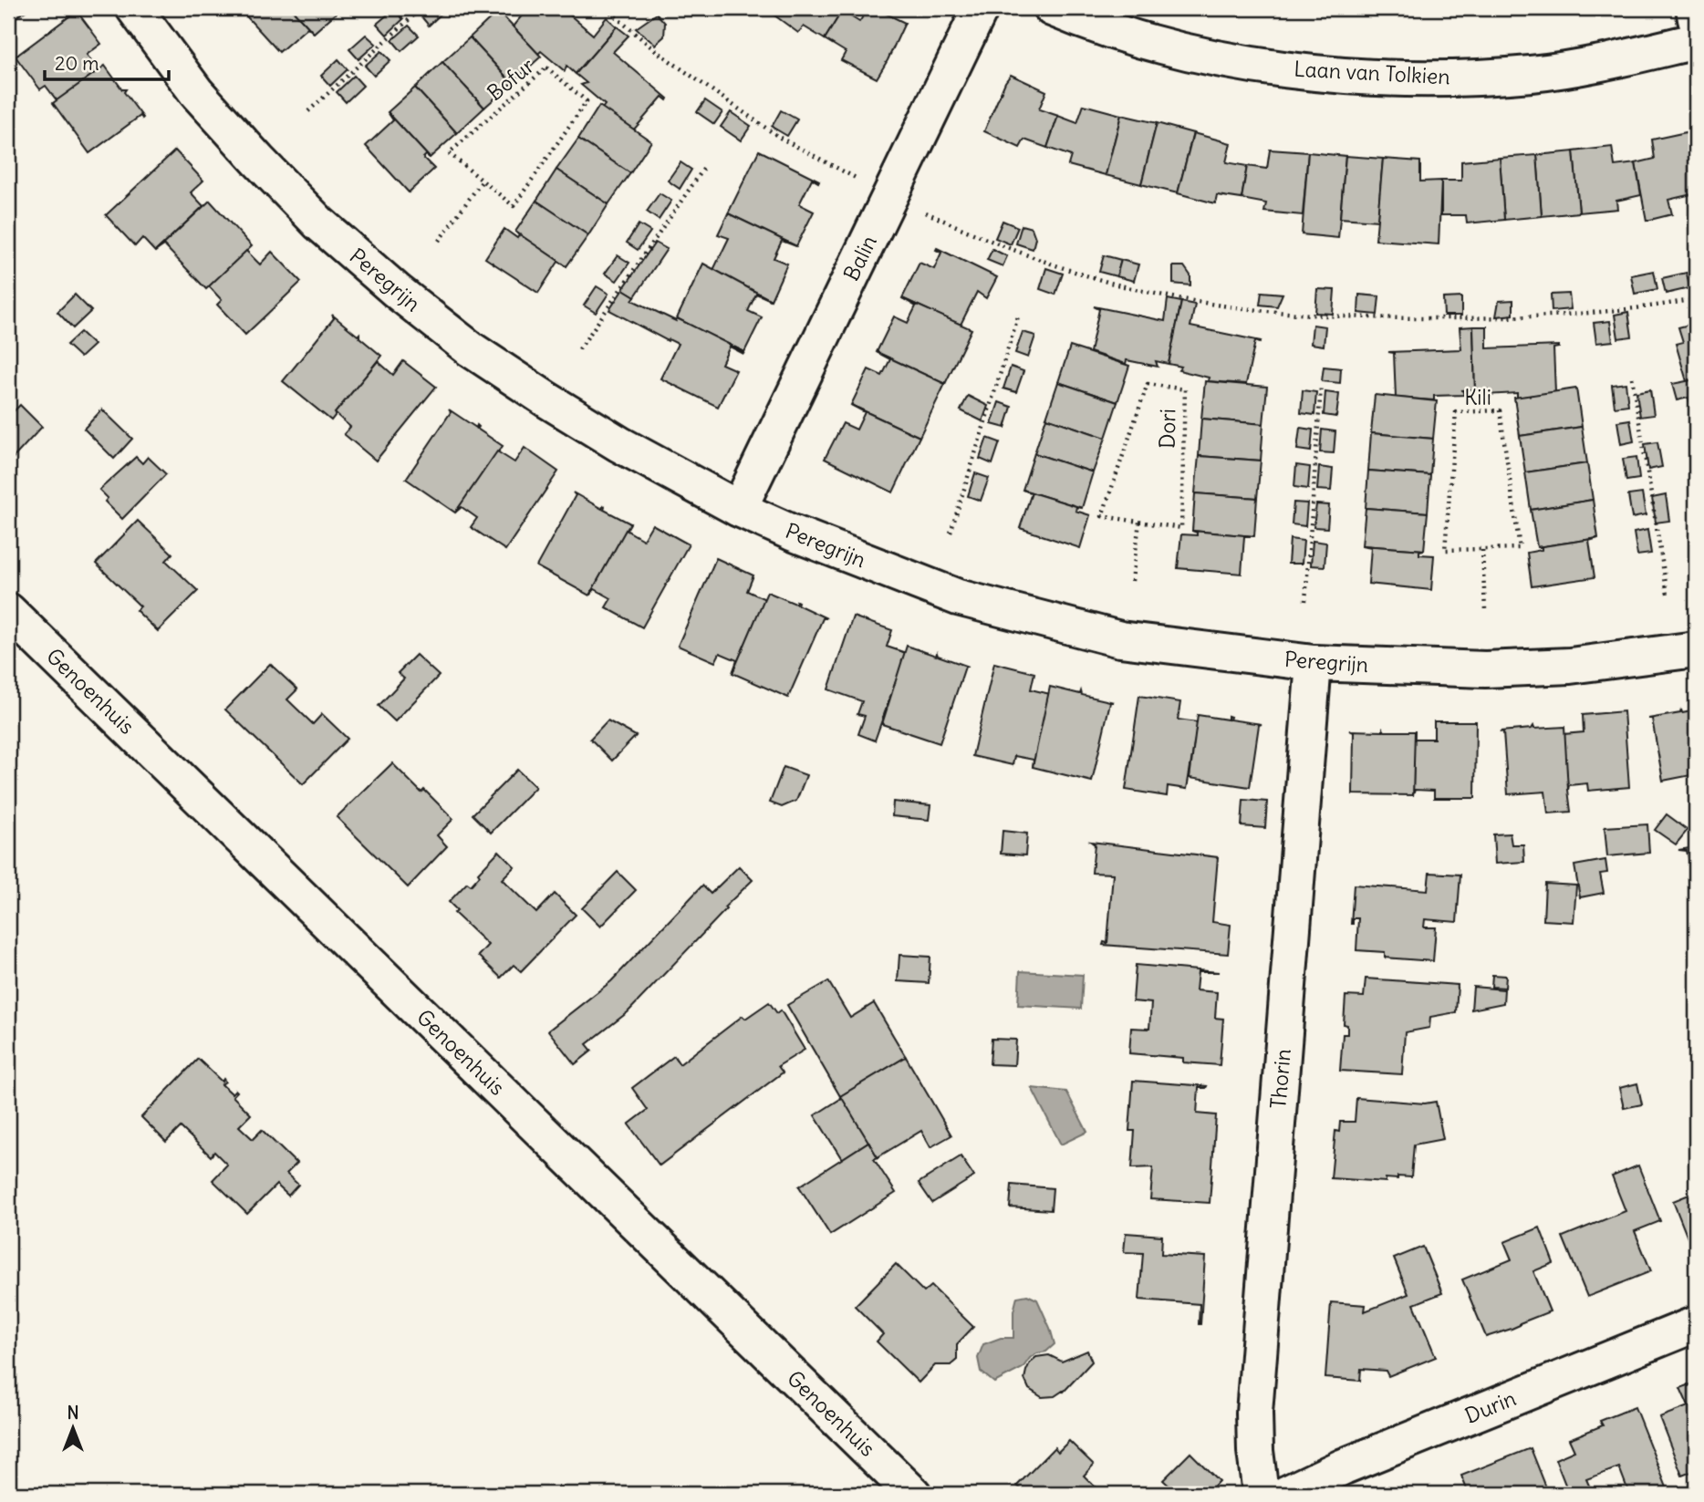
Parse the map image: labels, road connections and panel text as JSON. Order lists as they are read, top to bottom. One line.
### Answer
{"streets":{"street":["Laan van Tolkien","Balin","Peregrijn","Genoenhuis","Thorin","Durin"],"path":["Bofur","Kili","Dori"]},"crossings":[["Balin","Peregrijn"],["Peregrijn","Thorin"]],"scale_bar":"20 m","north":"top"}
